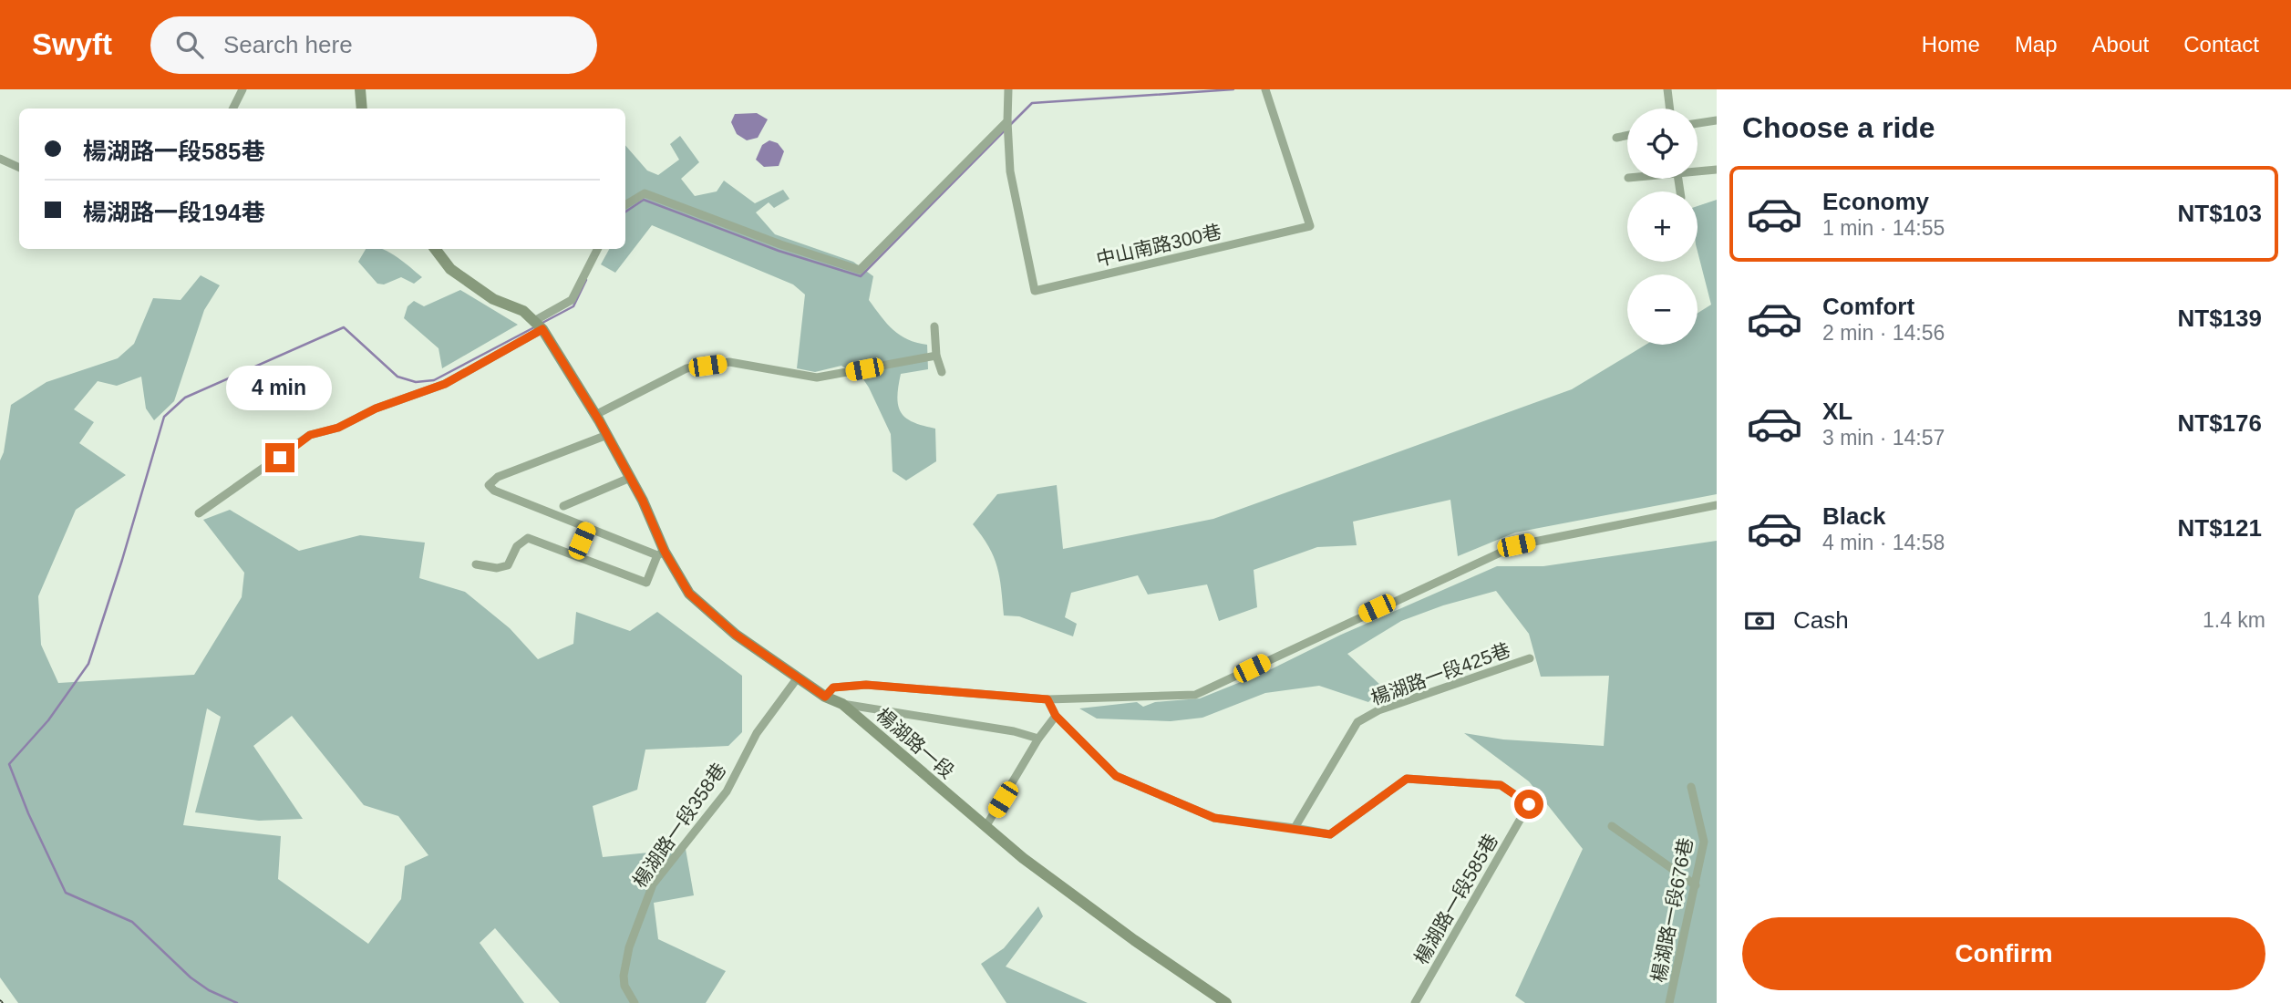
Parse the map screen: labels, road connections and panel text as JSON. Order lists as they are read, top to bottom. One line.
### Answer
{"streets":{"street":["中山南路300巷","楊湖路一段425巷","楊湖路一段","楊湖路一段358巷","楊湖路一段585巷","楊湖路一段676巷"]},"crossings":[["楊湖路一段425巷","楊湖路一段585巷"],["楊湖路一段","楊湖路一段358巷"]],"page":{"header":"Swyft","search":"Search here","nav":["Home","Map","About","Contact"],"heading":"Choose a ride","map_buttons":["+","−"],"banner":["楊湖路一段585巷","楊湖路一段194巷"],"list":[{"name":"Economy","note":"1 min · 14:55","value":"NT$103"},{"name":"Comfort","note":"2 min · 14:56","value":"NT$139"},{"name":"XL","note":"3 min · 14:57","value":"NT$176"},{"name":"Black","note":"4 min · 14:58","value":"NT$121"}],"bubble":"4 min","pay":["Cash","1.4 km"],"buttons":"Confirm"}}
